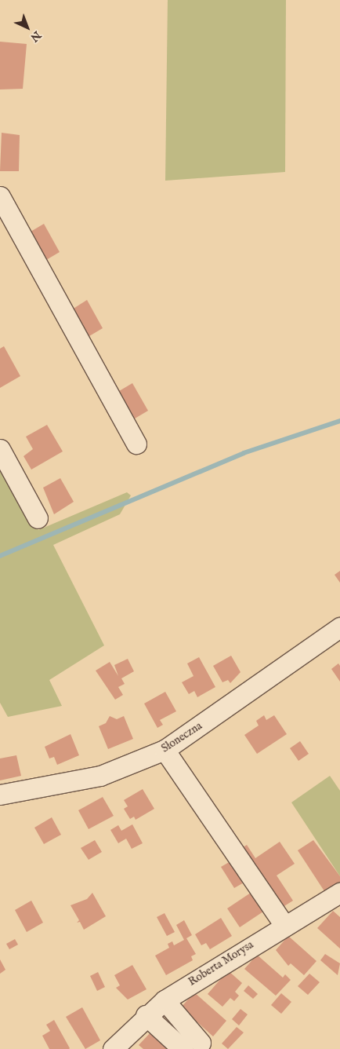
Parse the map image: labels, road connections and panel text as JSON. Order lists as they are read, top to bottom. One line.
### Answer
{"streets":{"street":["Słoneczna","Roberta Morysa"]},"north":"bottom right"}
